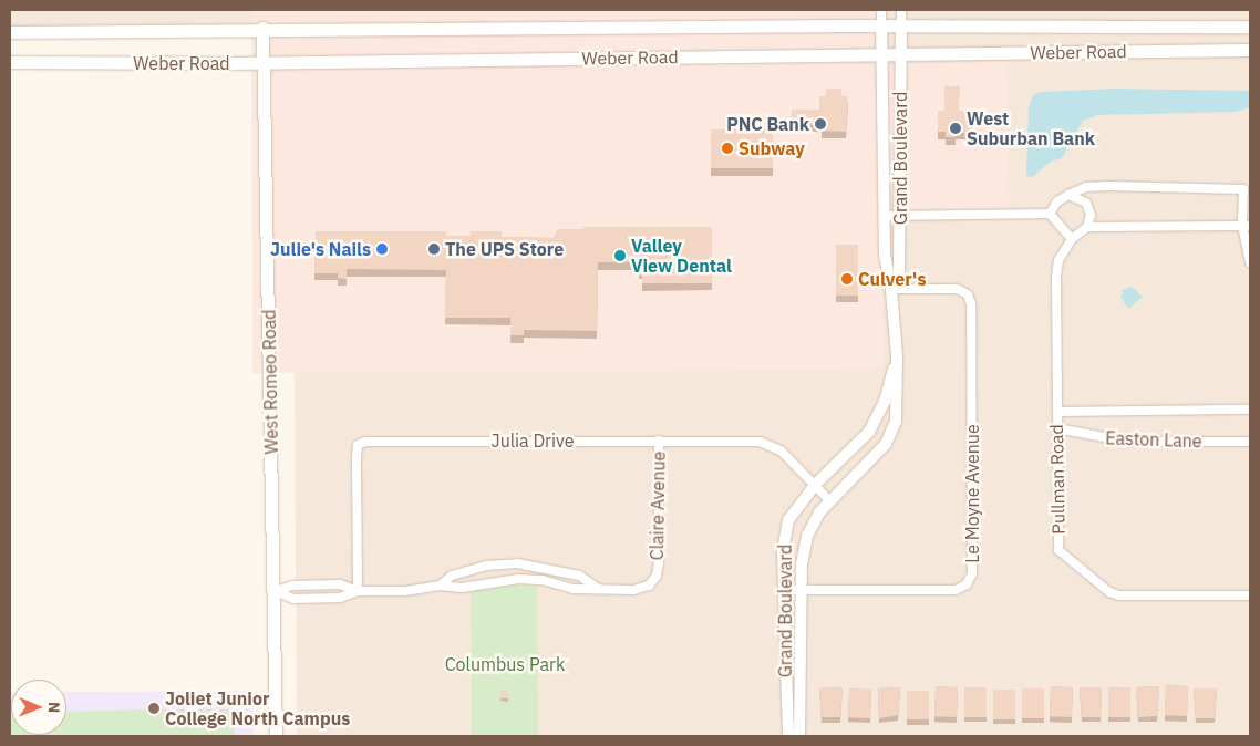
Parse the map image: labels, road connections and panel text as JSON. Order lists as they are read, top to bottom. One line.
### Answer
{"streets":{"main road":["Weber Road","West Romeo Road"],"street":["Grand Boulevard","Easton Lane","Julia Drive","Pullman Road","Le Moyne Avenue","Claire Avenue"]},"crossings":[["Weber Road","Grand Boulevard"],["Weber Road","West Romeo Road"],["Grand Boulevard","Julia Drive"],["Grand Boulevard","Le Moyne Avenue"],["West Romeo Road","Claire Avenue"],["Easton Lane","Pullman Road"],["Julia Drive","Claire Avenue"]],"parks":["Columbus Park"],"places":["PNC Bank","West Suburban Bank","Subway","Julie's Nails","The UPS Store","Valley View Dental","Culver's","Joliet Junior College North Campus"],"north":"right"}
